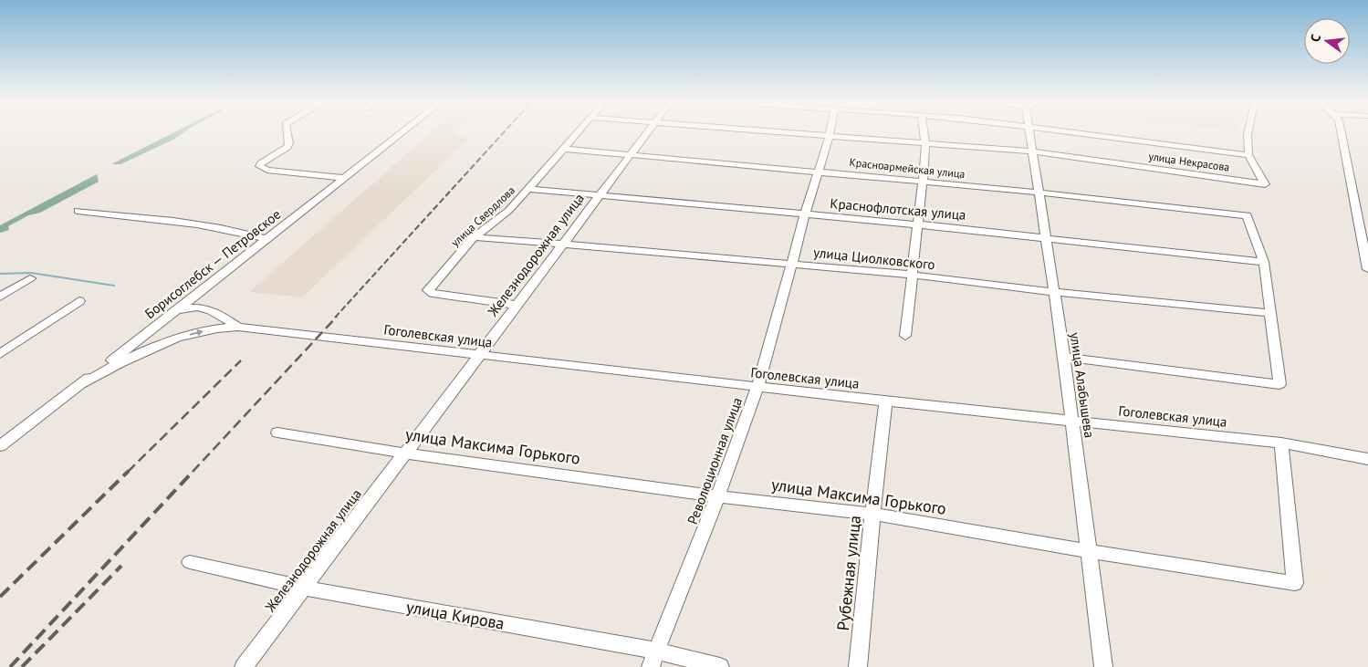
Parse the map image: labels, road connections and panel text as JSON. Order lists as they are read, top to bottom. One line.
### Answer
{"streets":{"street":["улица Некрасова","Красноармейская улица","Краснофлотская улица","улица Свердлова","Железнодорожная улица","улица Циолковского","Борисоглебск — Петровское","Гоголевская улица","улица Алабышева","улица Максима Горького","Революционная улица","Рубежная улица","улица Кирова"]},"crossings":[["улица Некрасова","улица Алабышева"],["улица Некрасова","Революционная улица"],["Красноармейская улица","Краснофлотская улица"],["Красноармейская улица","улица Свердлова"],["Красноармейская улица","Железнодорожная улица"],["Красноармейская улица","улица Алабышева"],["Красноармейская улица","Революционная улица"],["Краснофлотская улица","улица Свердлова"],["Краснофлотская улица","Железнодорожная улица"],["Краснофлотская улица","улица Алабышева"],["Краснофлотская улица","Революционная улица"],["улица Свердлова","Железнодорожная улица"],["улица Свердлова","улица Циолковского"],["Железнодорожная улица","улица Циолковского"],["Железнодорожная улица","Гоголевская улица"],["Железнодорожная улица","улица Максима Горького"],["Железнодорожная улица","улица Кирова"],["улица Циолковского","улица Алабышева"],["улица Циолковского","Революционная улица"],["Гоголевская улица","улица Алабышева"],["Гоголевская улица","улица Максима Горького"],["Гоголевская улица","Революционная улица"],["Гоголевская улица","Рубежная улица"],["улица Алабышева","улица Максима Горького"],["улица Максима Горького","Революционная улица"],["улица Максима Горького","Рубежная улица"],["Революционная улица","улица Кирова"]],"north":"left"}
